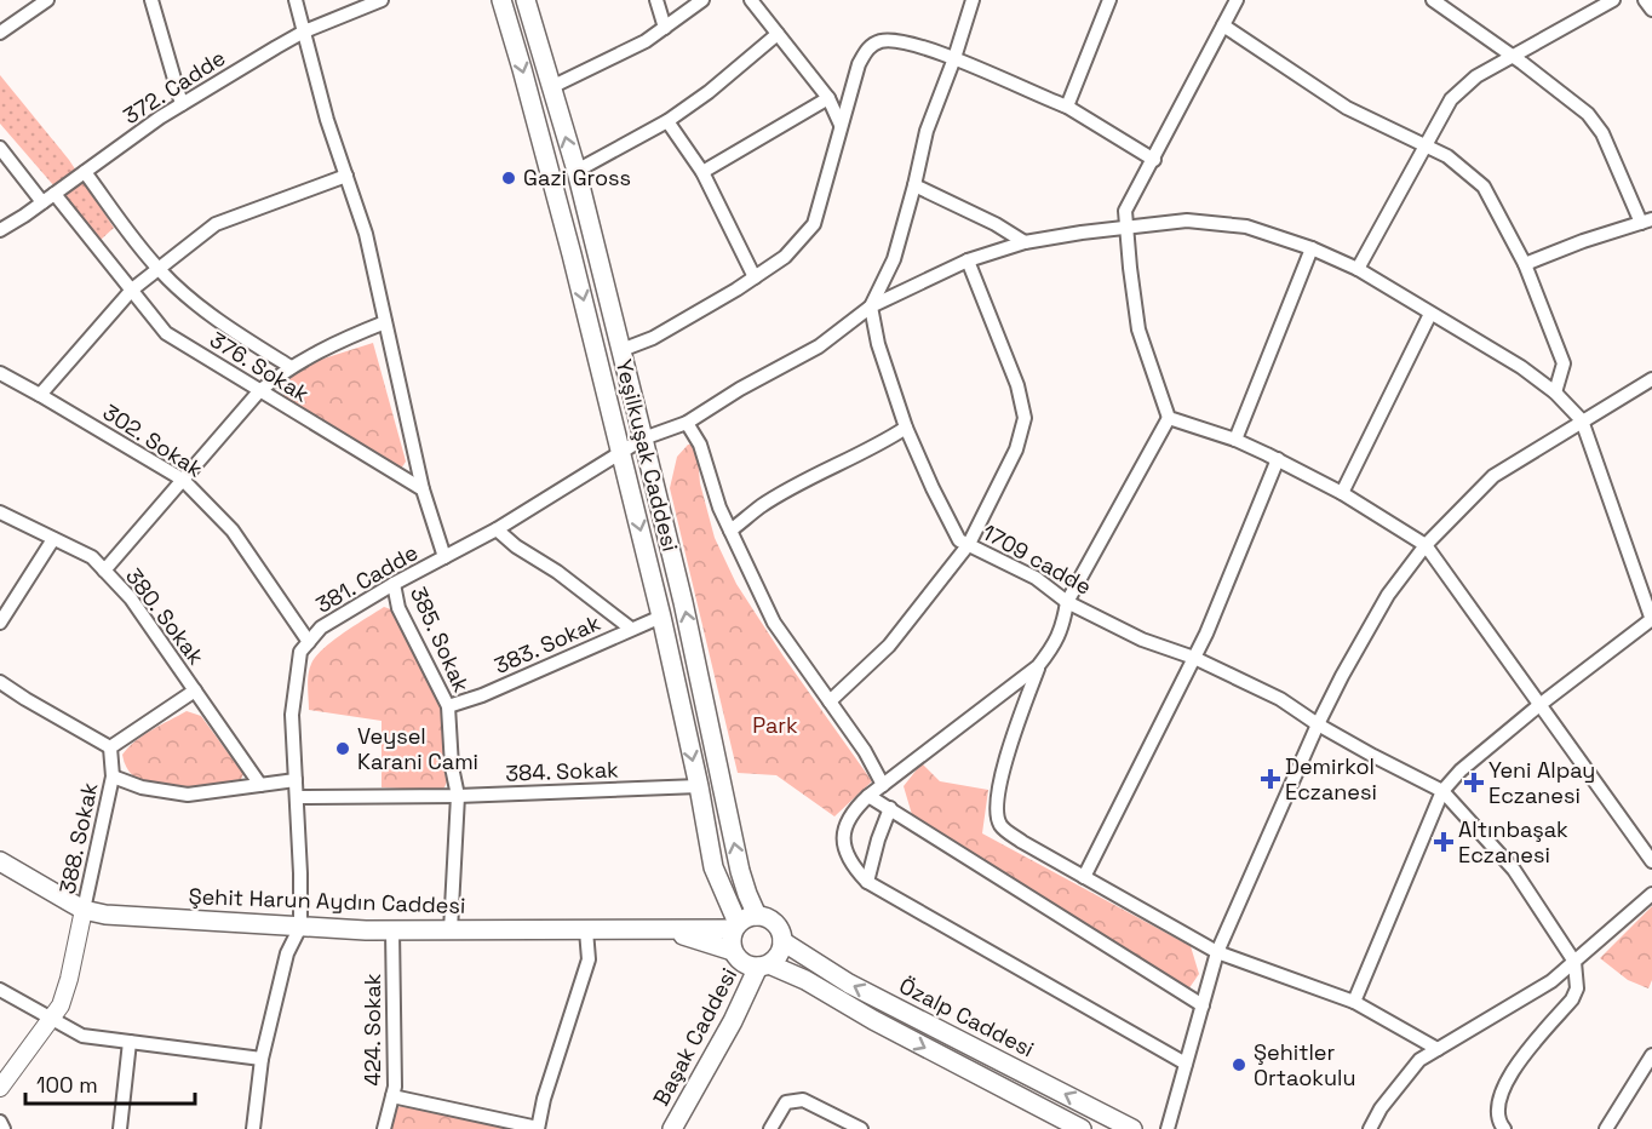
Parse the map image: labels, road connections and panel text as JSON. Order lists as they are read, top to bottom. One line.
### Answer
{"streets":{"main road":["Yeşilkuşak Caddesi","Şehit Harun Aydın Caddesi","Özalp Caddesi","Başak Caddesi"],"street":["372. Cadde","376. Sokak","302. Sokak","1709 cadde","381. Cadde","380. Sokak","385. Sokak","383. Sokak","384. Sokak","388. Sokak","424. Sokak"]},"crossings":[["372. Cadde","376. Sokak"],["302. Sokak","381. Cadde"],["Yeşilkuşak Caddesi","381. Cadde"],["Yeşilkuşak Caddesi","383. Sokak"],["Yeşilkuşak Caddesi","384. Sokak"],["Yeşilkuşak Caddesi","Şehit Harun Aydın Caddesi"],["Yeşilkuşak Caddesi","Özalp Caddesi"],["Yeşilkuşak Caddesi","Başak Caddesi"],["1709 cadde","381. Cadde"],["381. Cadde","385. Sokak"],["381. Cadde","384. Sokak"],["381. Cadde","Şehit Harun Aydın Caddesi"],["385. Sokak","383. Sokak"],["385. Sokak","384. Sokak"],["385. Sokak","Şehit Harun Aydın Caddesi"],["388. Sokak","Şehit Harun Aydın Caddesi"],["Şehit Harun Aydın Caddesi","Özalp Caddesi"],["Şehit Harun Aydın Caddesi","424. Sokak"],["Şehit Harun Aydın Caddesi","Başak Caddesi"],["Özalp Caddesi","Başak Caddesi"]],"parks":["Park"],"places":{"other":["Gazi Gross","Veysel Karani Cami","Şehitler Ortaokulu"],"health":["Demirkol Eczanesi","Yeni Alpay Eczanesi","Altınbaşak Eczanesi"]},"scale_bar":"100 m"}
